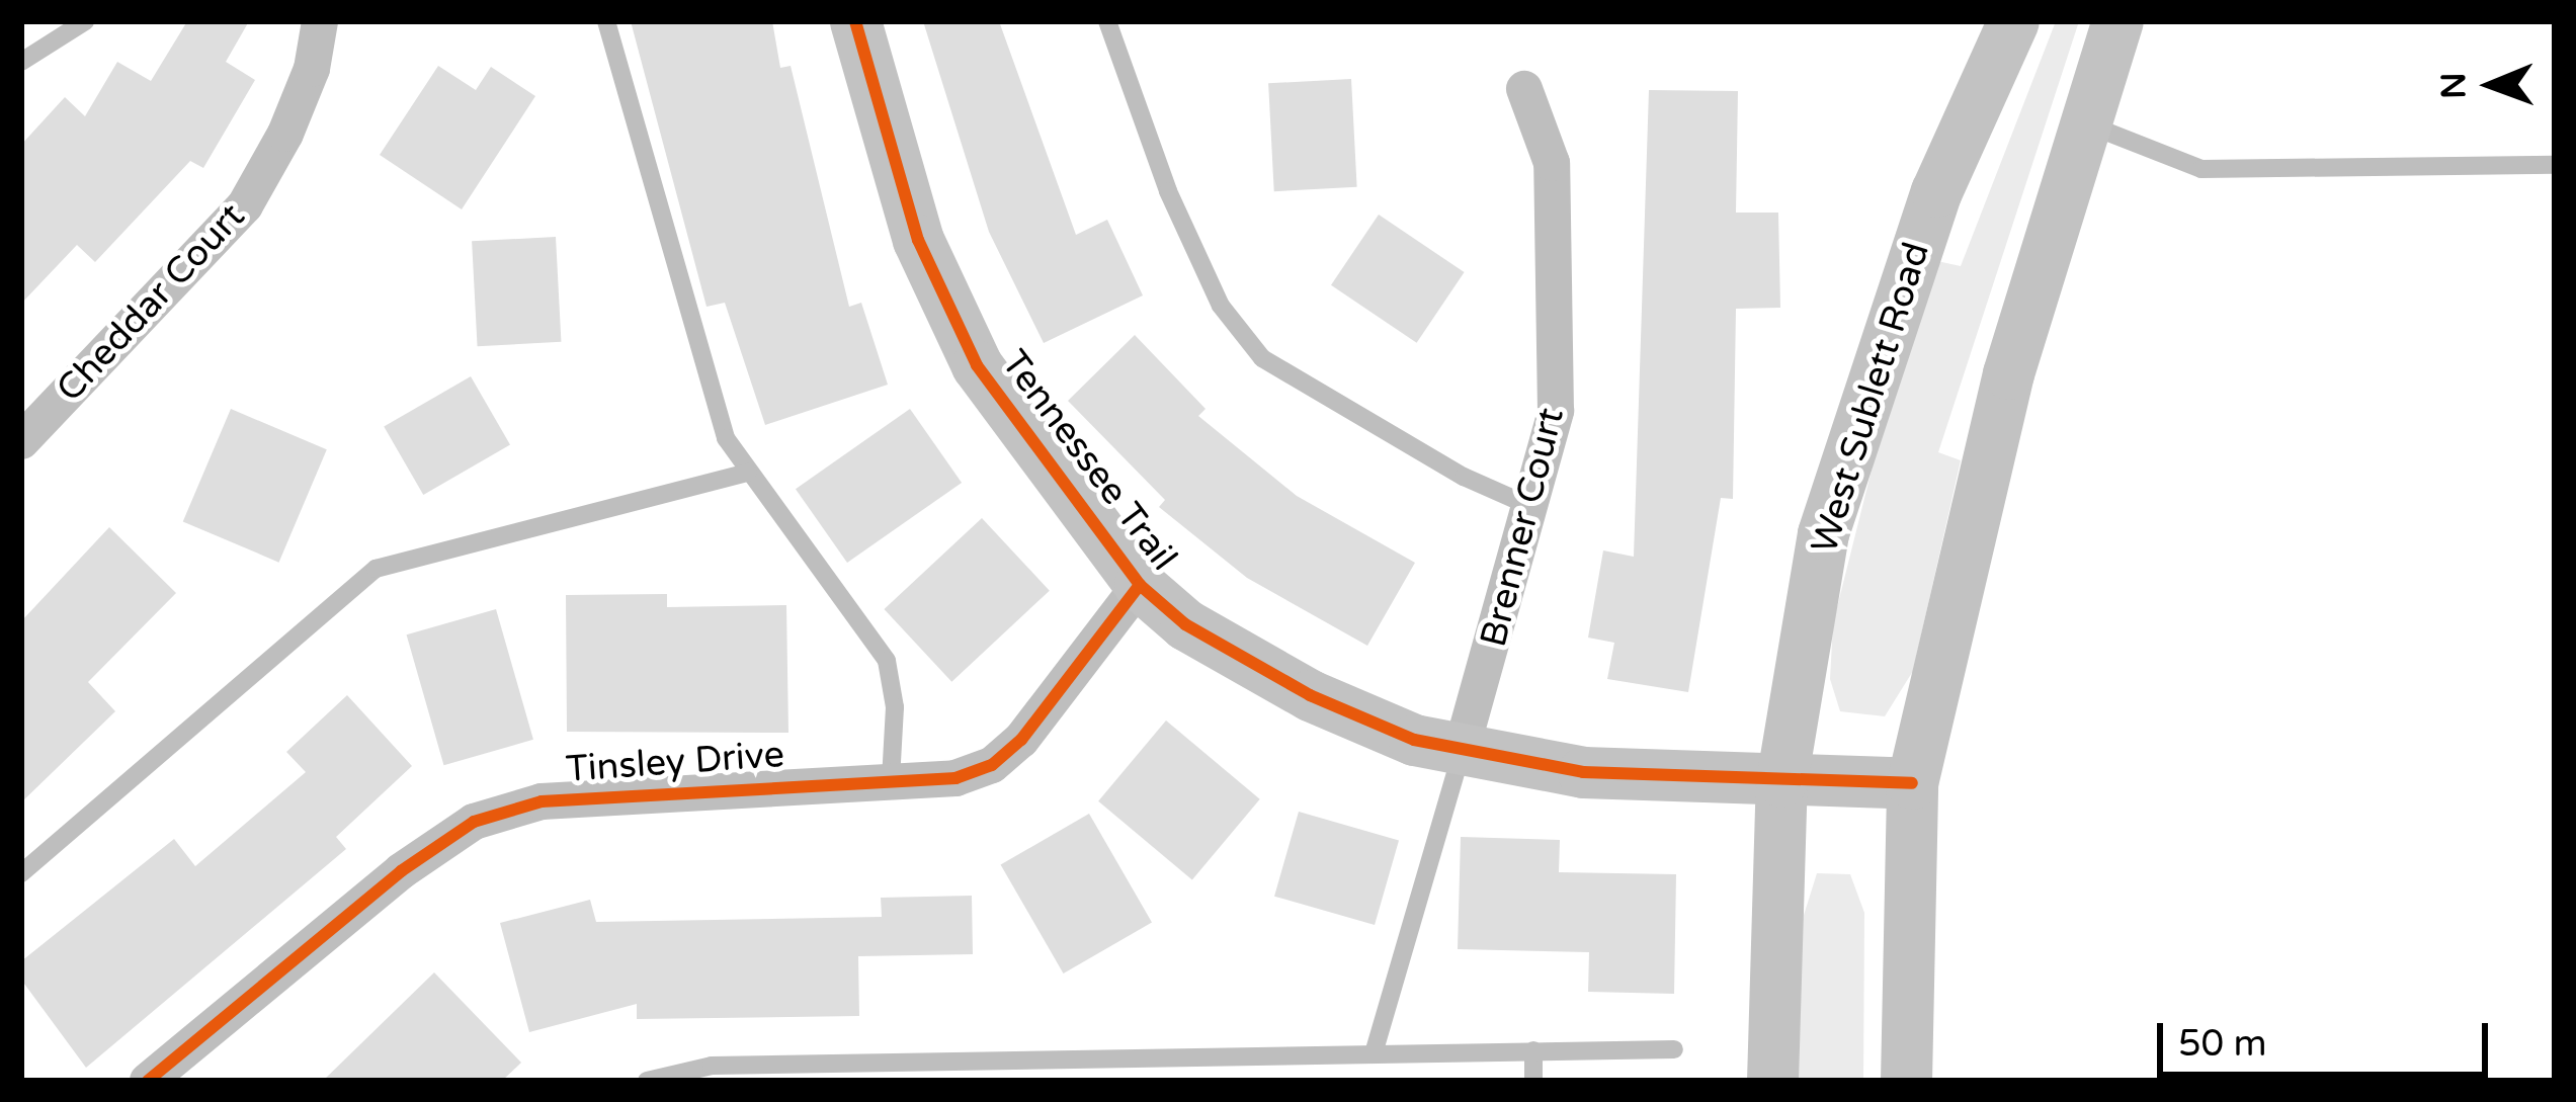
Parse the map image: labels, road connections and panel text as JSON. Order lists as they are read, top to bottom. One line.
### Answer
{"streets":{"main road":["West Sublett Road","Tennessee Trail"],"street":["Cheddar Court","Brenner Court","Tinsley Drive"]},"crossings":[["West Sublett Road","Tennessee Trail"],["Tennessee Trail","Brenner Court"],["Tennessee Trail","Tinsley Drive"]],"scale_bar":"50 m","north":"left"}
